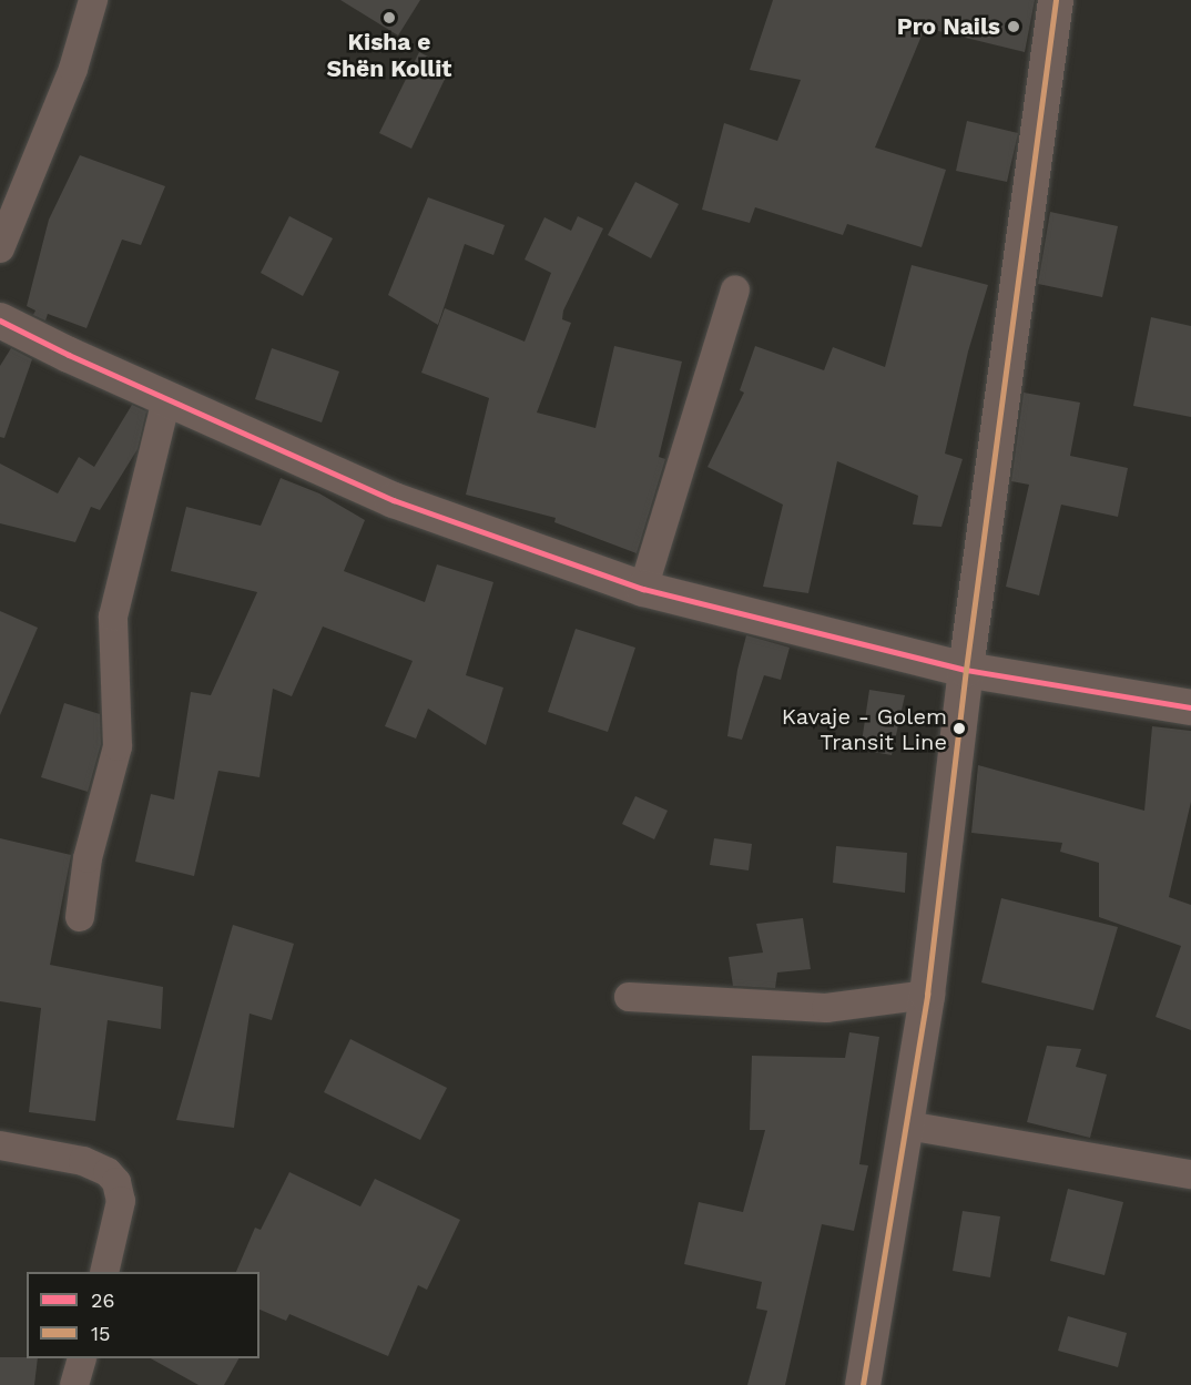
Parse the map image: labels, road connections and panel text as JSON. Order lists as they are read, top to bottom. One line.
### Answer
{"places":["Kisha e Shën Kollit","Pro Nails","Kavaje - Golem Transit Line"],"lines":["transit line 15","transit line 26"],"legend":["26","15"]}
